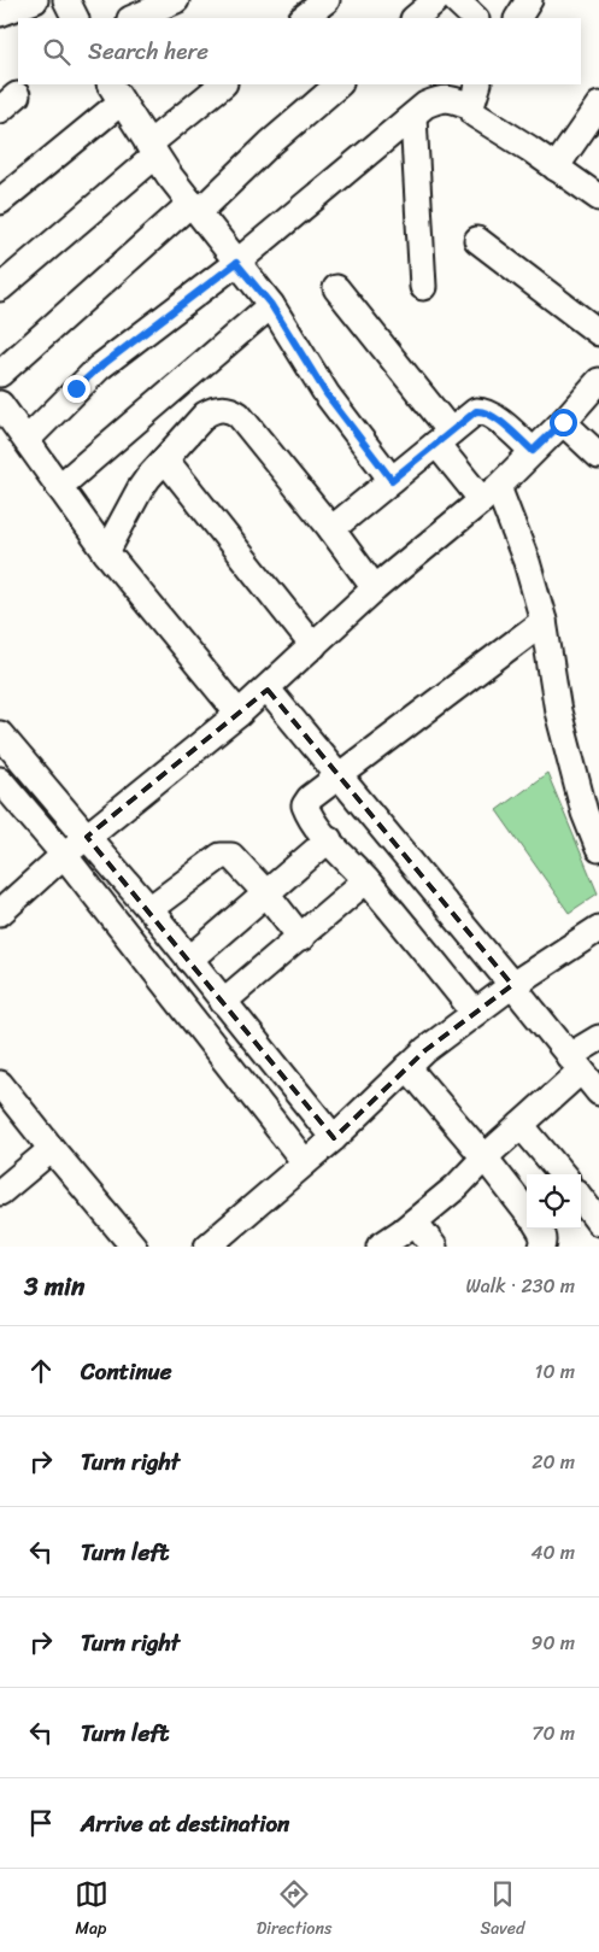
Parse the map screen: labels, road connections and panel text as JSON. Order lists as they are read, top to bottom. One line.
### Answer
{"page":{"search":"Search here","heading":["3 min","Walk · 230 m"],"list":[["Continue","10 m"],["Turn right","20 m"],["Turn left","40 m"],["Turn right","90 m"],["Turn left","70 m"],"Arrive at destination"],"nav":["Map","Directions","Saved"]}}
